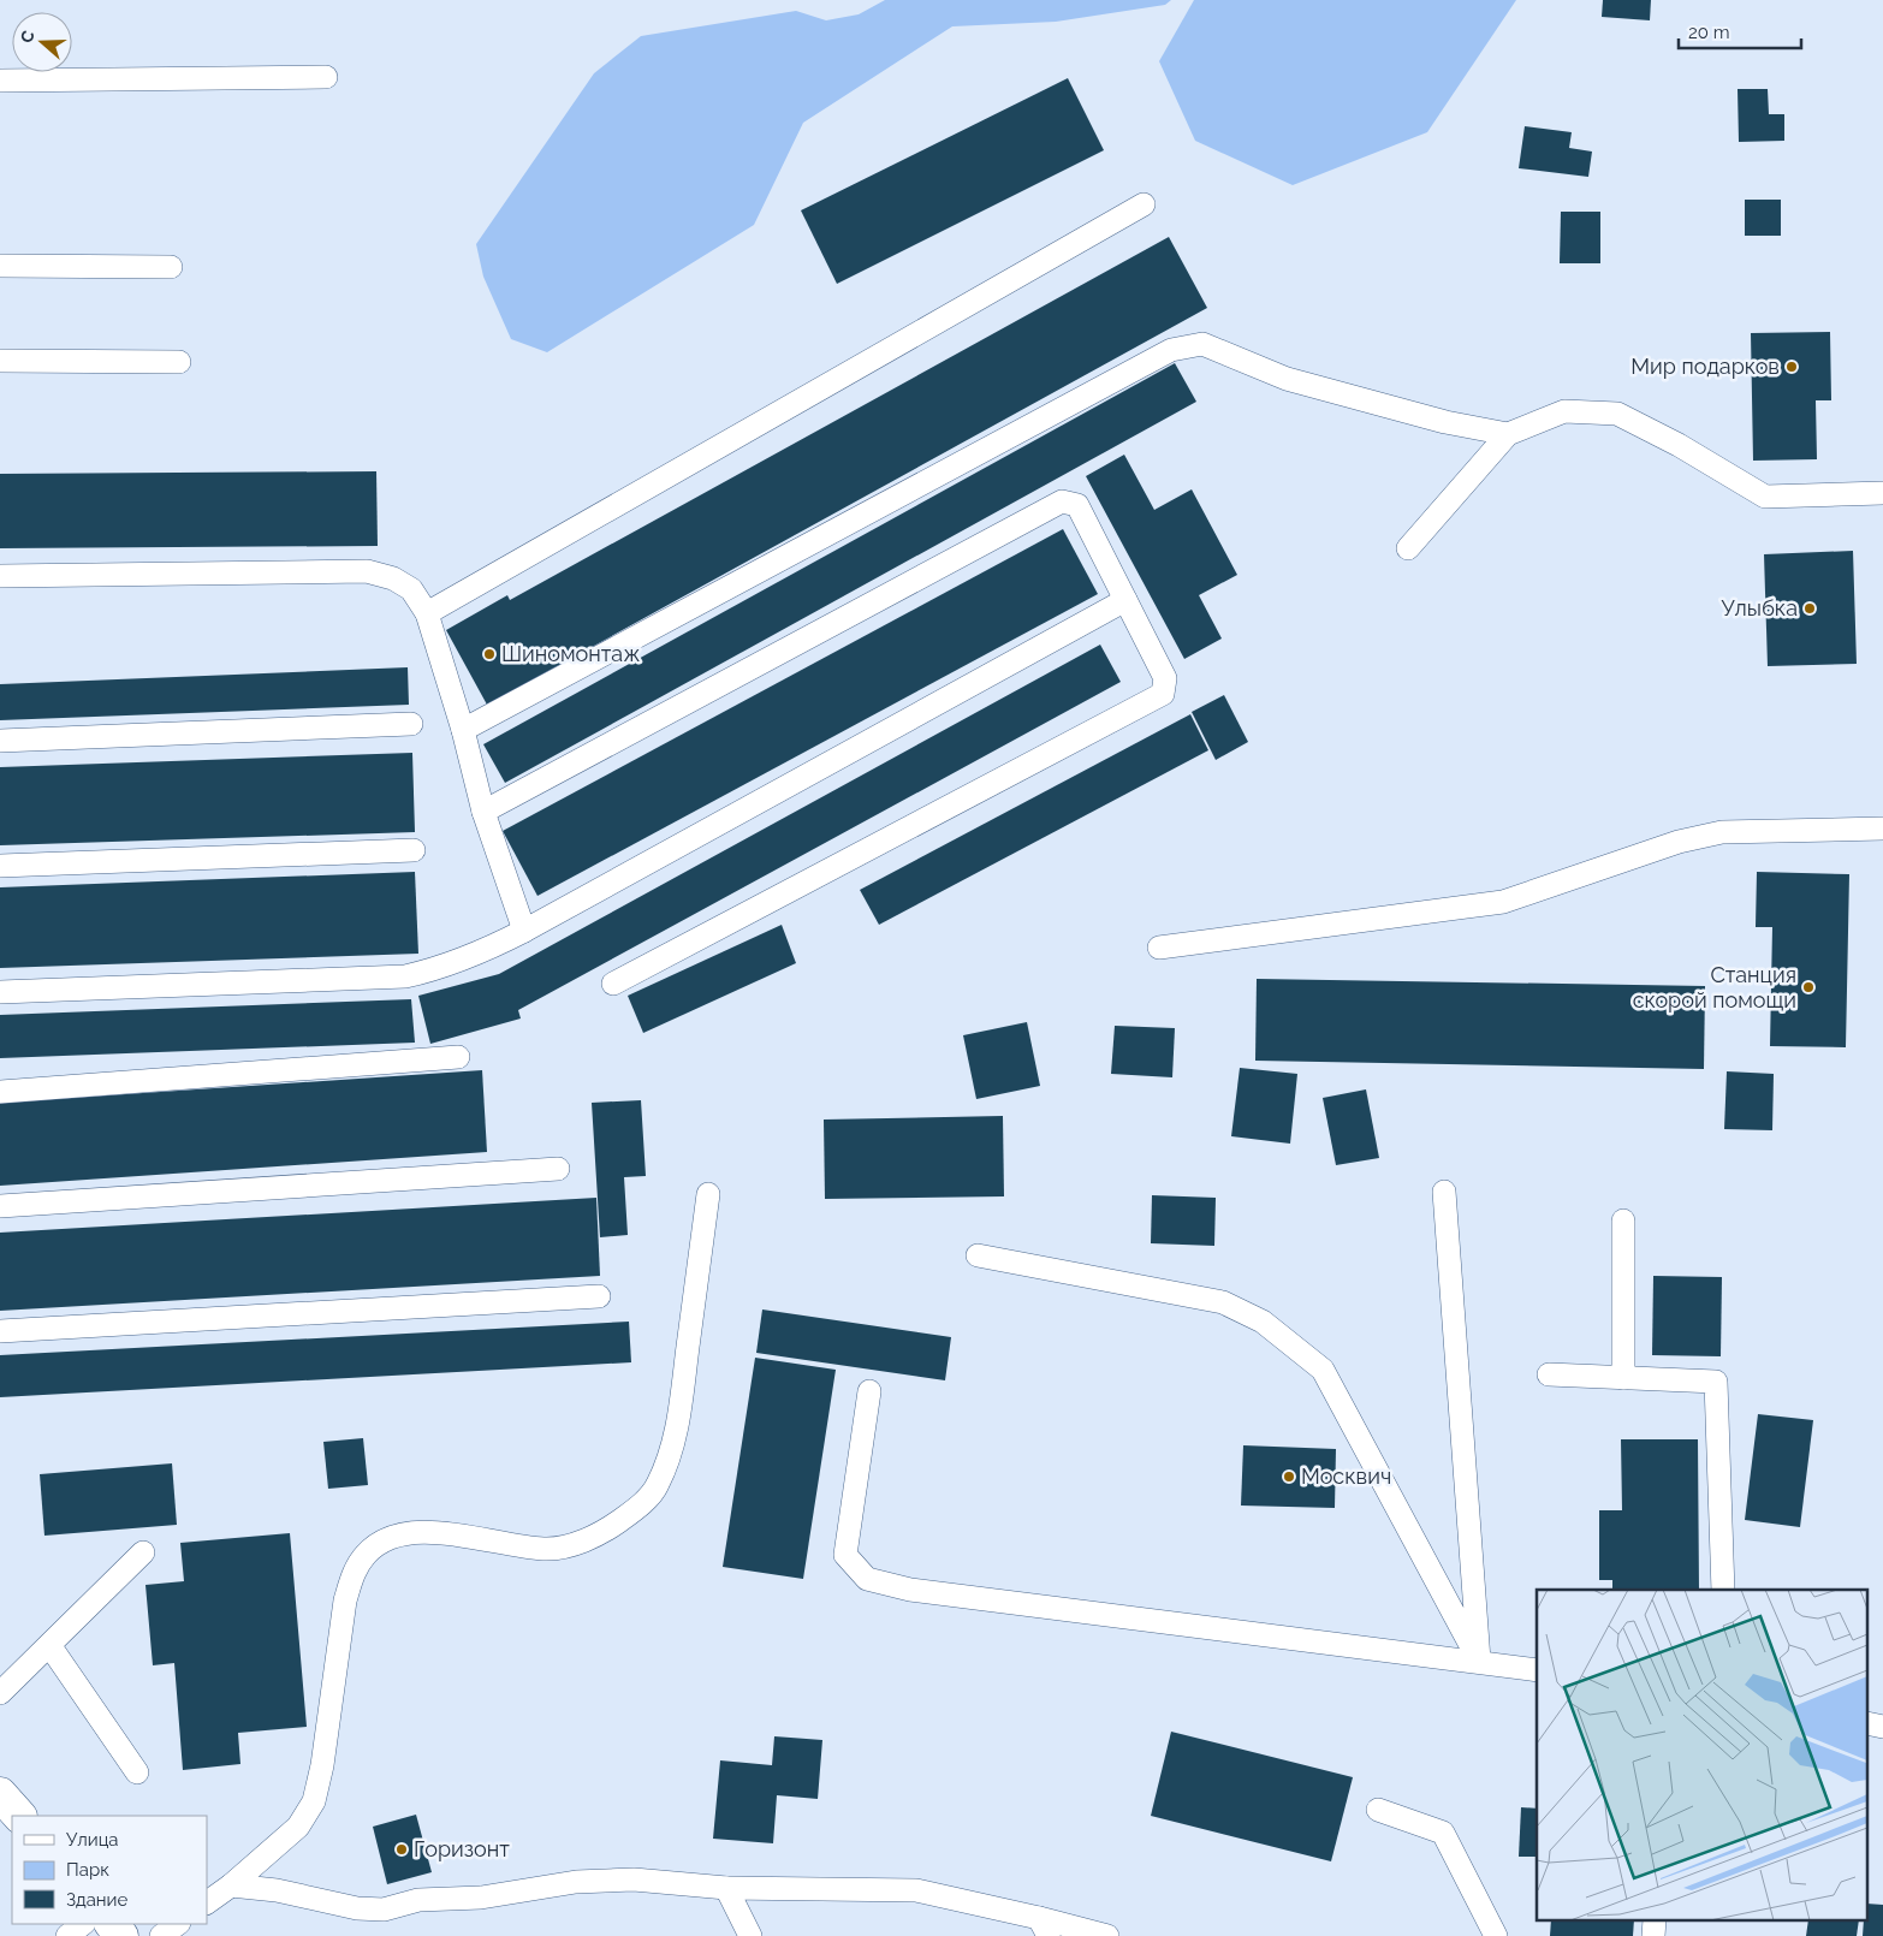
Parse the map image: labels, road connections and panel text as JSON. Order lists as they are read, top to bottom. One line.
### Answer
{"places":["Мир подарков","Улыбка","Шиномонтаж","Станция скорой помощи","Москвич","Горизонт"],"legend":["Улица","Парк","Здание"],"scale_bar":"20 m","north":"left"}
